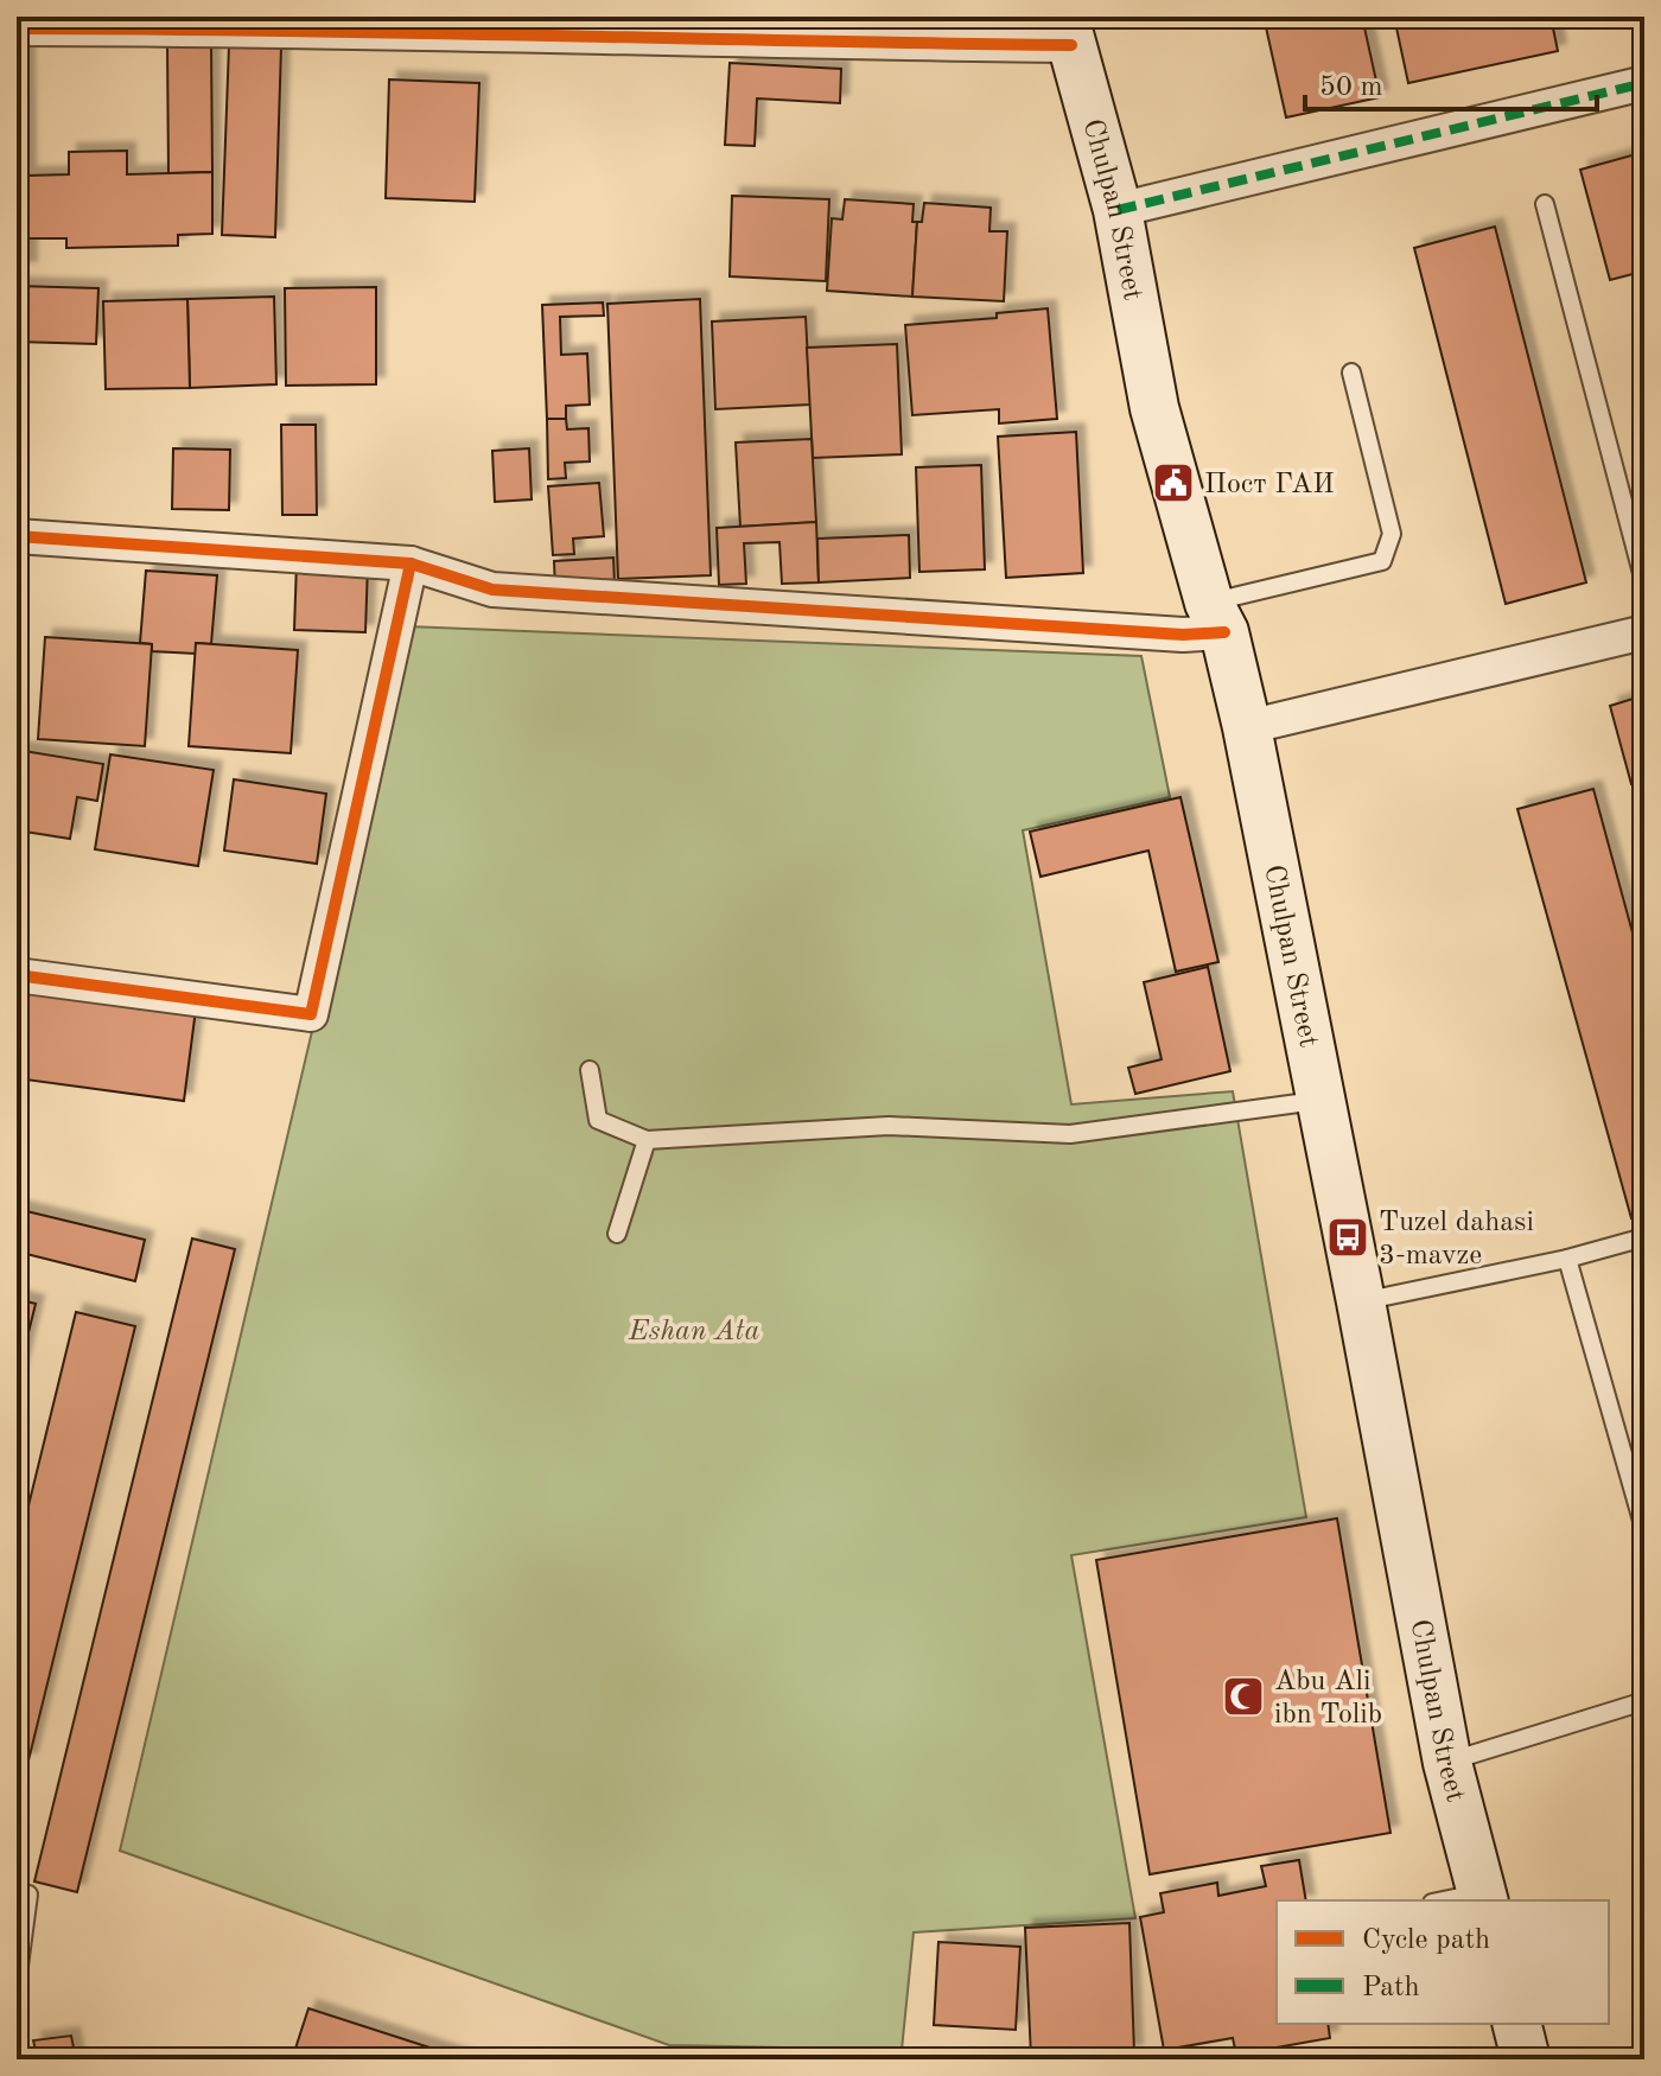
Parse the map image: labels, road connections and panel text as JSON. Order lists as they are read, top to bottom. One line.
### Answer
{"streets":{"main road":["Chulpan Street"]},"parks":["Eshan Аta"],"places":{"public building":["Пост ГАИ"],"bus stop":["Tuzel dahasi 3-mavze"],"mosque":["Abu Ali ibn Tolib"]},"legend":["Cycle path","Path"],"scale_bar":"50 m"}
